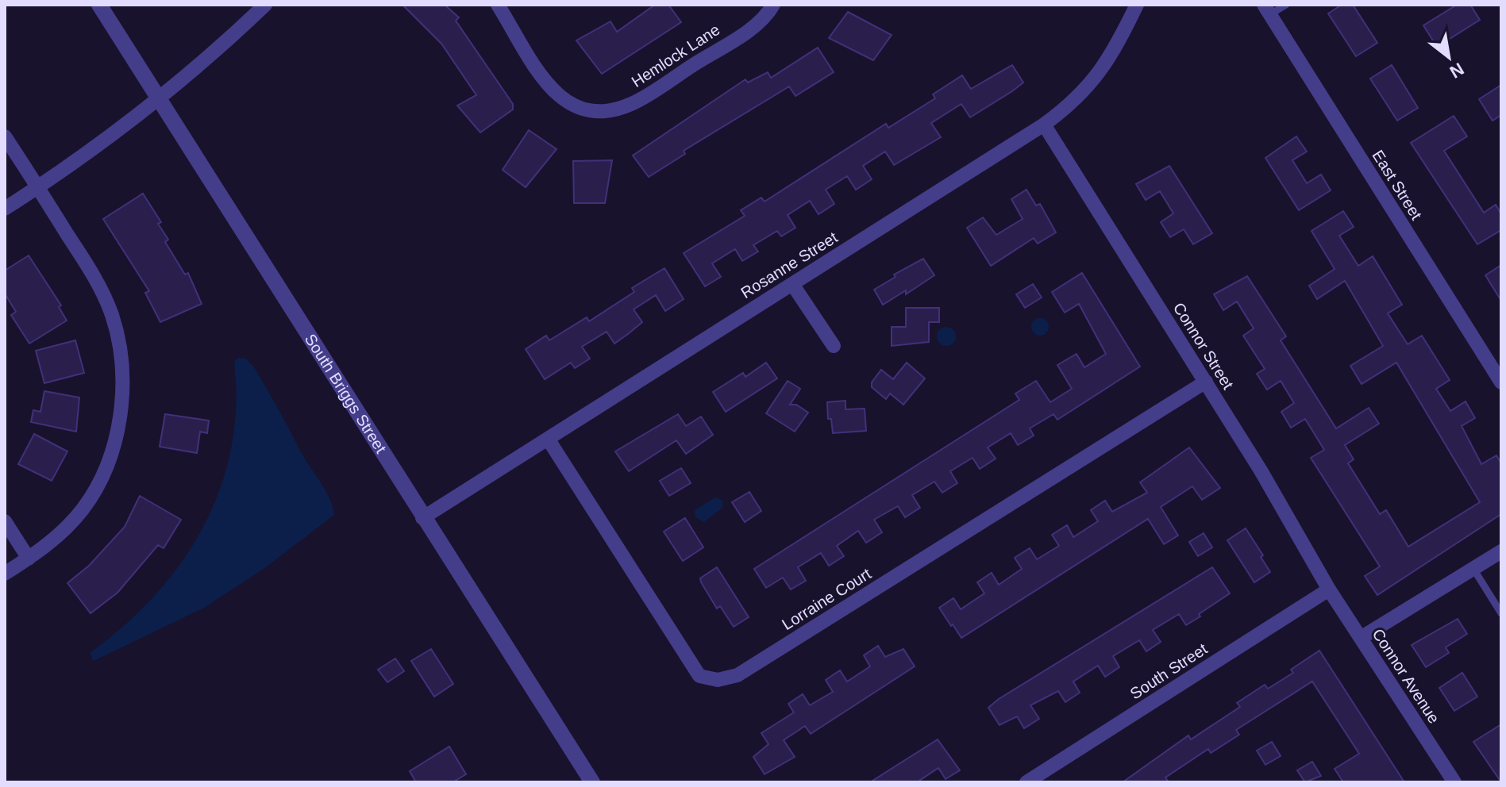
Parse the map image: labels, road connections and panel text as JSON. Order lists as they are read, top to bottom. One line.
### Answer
{"streets":{"street":["Hemlock Lane","East Street","Rosanne Street","Connor Street","South Briggs Street","Lorraine Court","South Street","Connor Avenue"]},"crossings":[["Rosanne Street","Connor Street"],["Rosanne Street","South Briggs Street"],["Rosanne Street","Lorraine Court"],["Connor Street","Lorraine Court"],["Connor Street","South Street"],["Connor Street","Connor Avenue"],["South Street","Connor Avenue"]],"north":"bottom right"}
